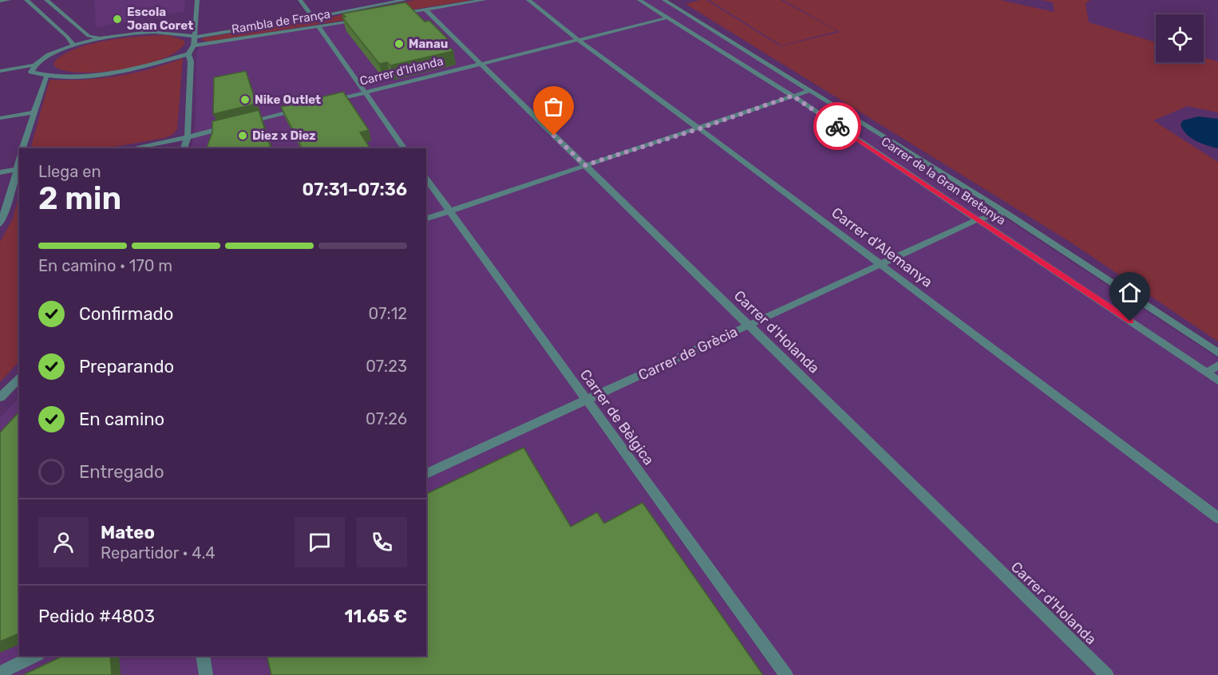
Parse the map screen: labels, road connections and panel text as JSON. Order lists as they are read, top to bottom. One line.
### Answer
{"streets":{"street":["Rambla de França","Carrer d'Irlanda","Carrer de la Gran Bretanya","Carrer d'Alemanya","Carrer d'Holanda","Carrer de Grècia","Carrer de Bèlgica"]},"crossings":[["Carrer d'Irlanda","Carrer de la Gran Bretanya"],["Carrer d'Irlanda","Carrer d'Alemanya"],["Carrer d'Irlanda","Carrer d'Holanda"],["Carrer de la Gran Bretanya","Carrer de Grècia"],["Carrer d'Alemanya","Carrer de Grècia"],["Carrer d'Holanda","Carrer de Grècia"],["Carrer de Grècia","Carrer de Bèlgica"]],"places":["Escola Joan Coret","Manau","Nike Outlet","Diez x Diez"],"page":{"heading":["2 min","Llega en","07:31–07:36"],"panel":["Mateo","Repartidor · 4.4","Pedido #4803","11.65 €"],"bar":"En camino · 170 m","list":[["Confirmado","07:12"],["Preparando","07:23"],["En camino","07:26"],"Entregado"]}}
